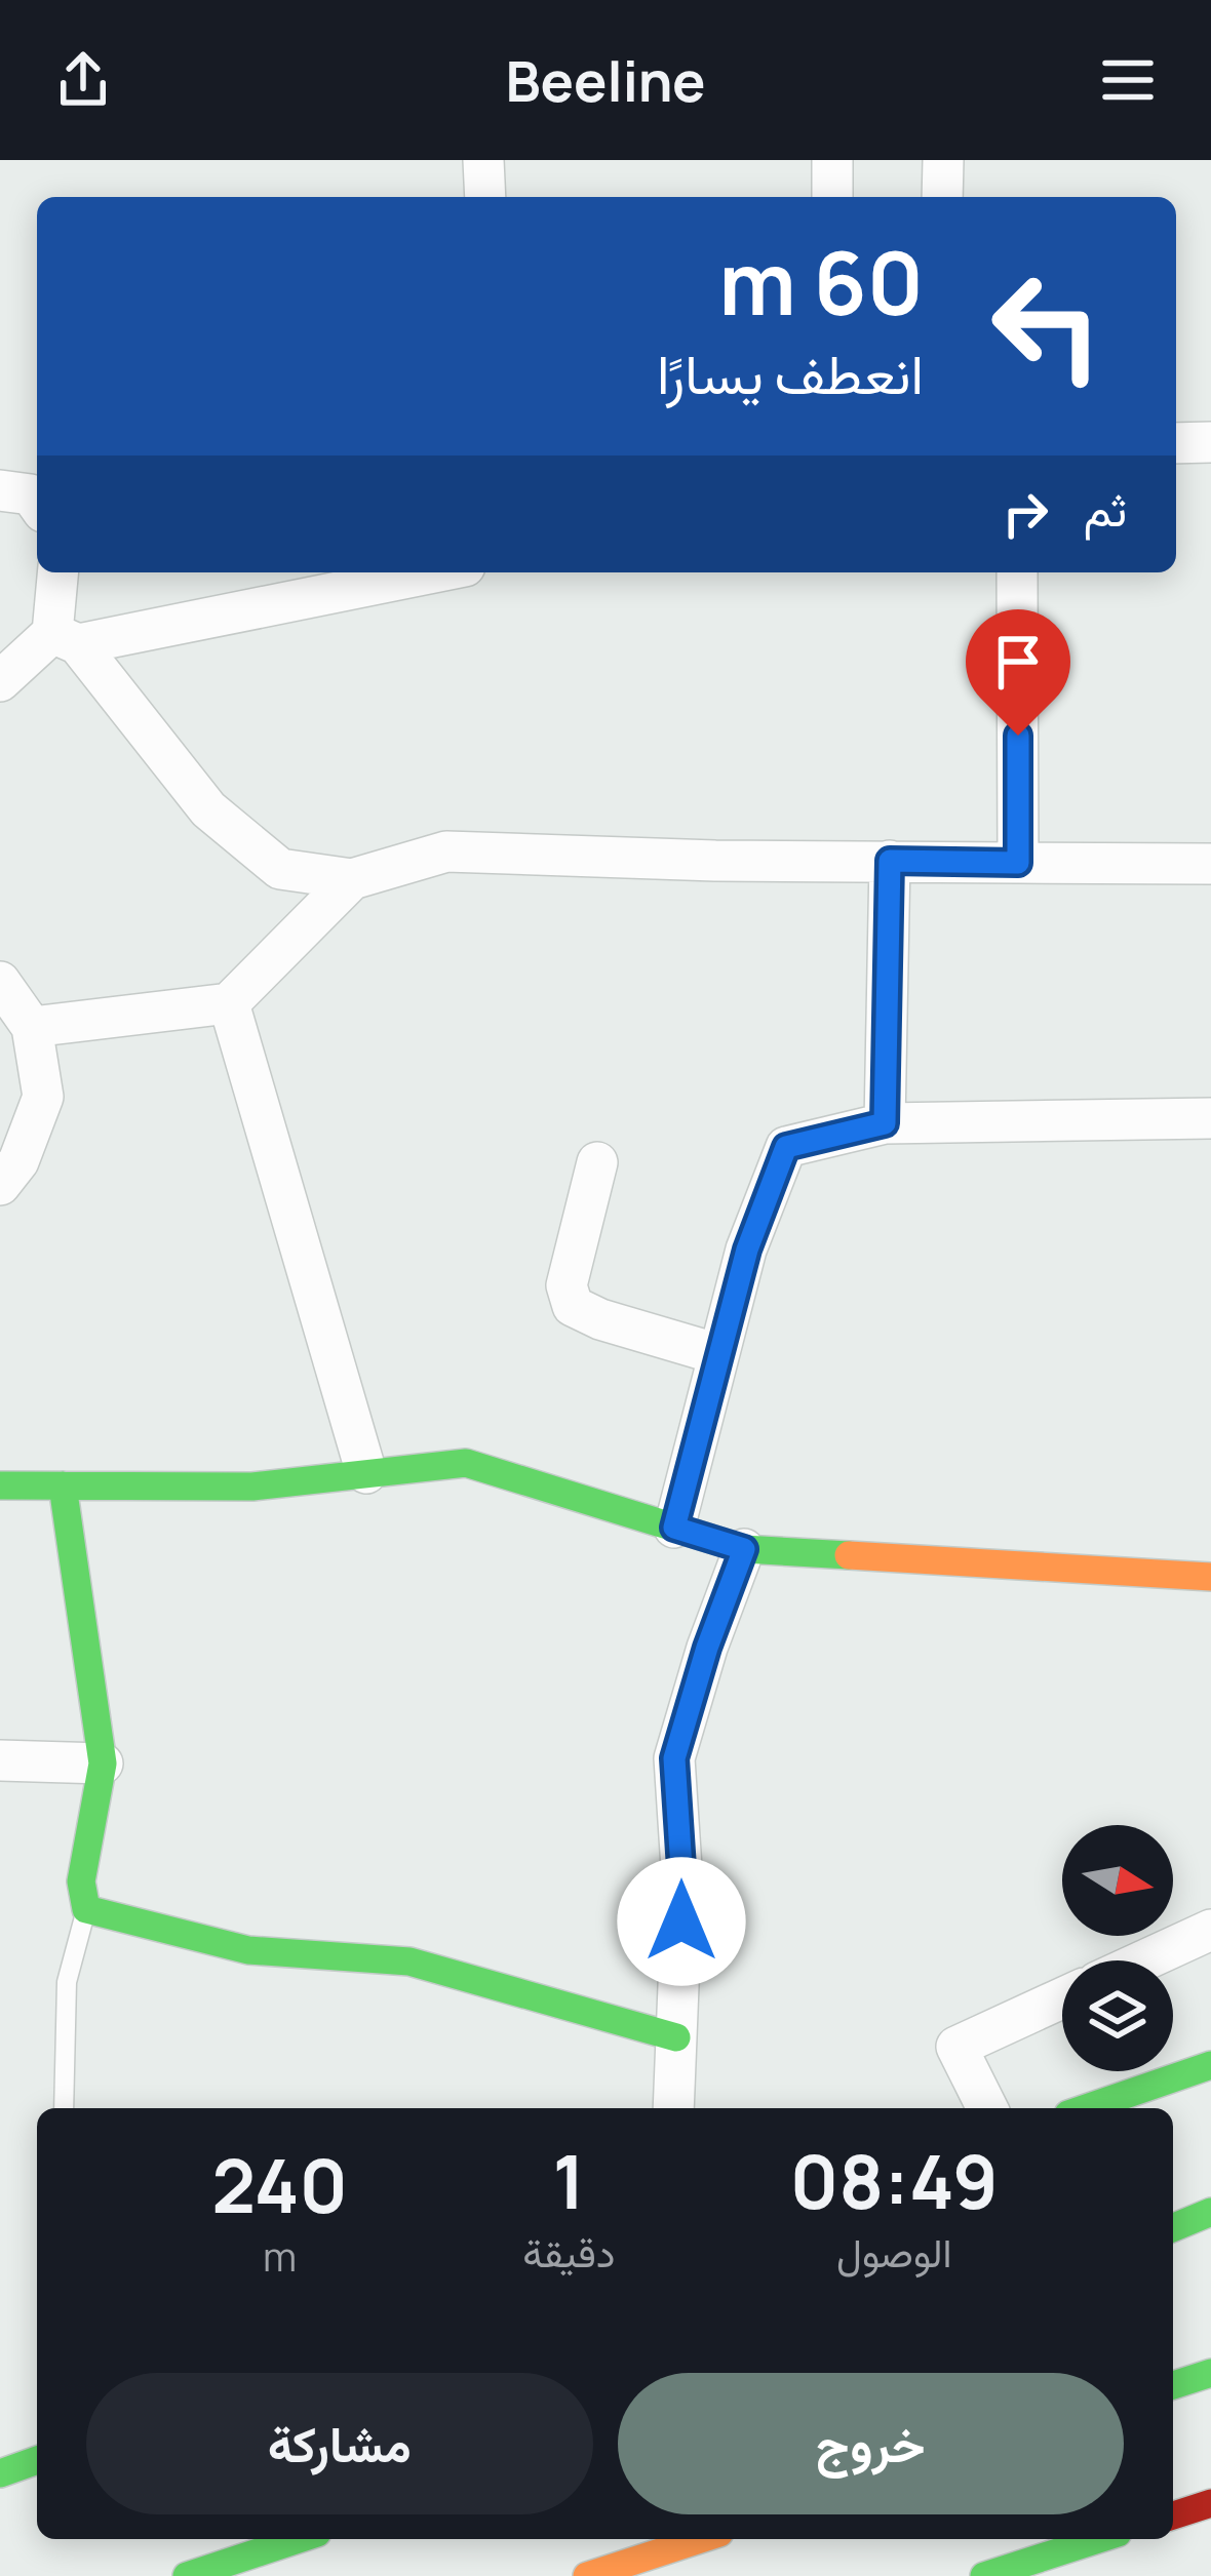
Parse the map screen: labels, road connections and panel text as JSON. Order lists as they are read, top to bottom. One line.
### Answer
{"north":"right","page":{"header":"Beeline","turn":["60 m","انعطف يسارًا"],"then":"ثم","eta":["08:49","الوصول","1","دقيقة","240","m"],"buttons":["خروج","مشاركة"]}}
